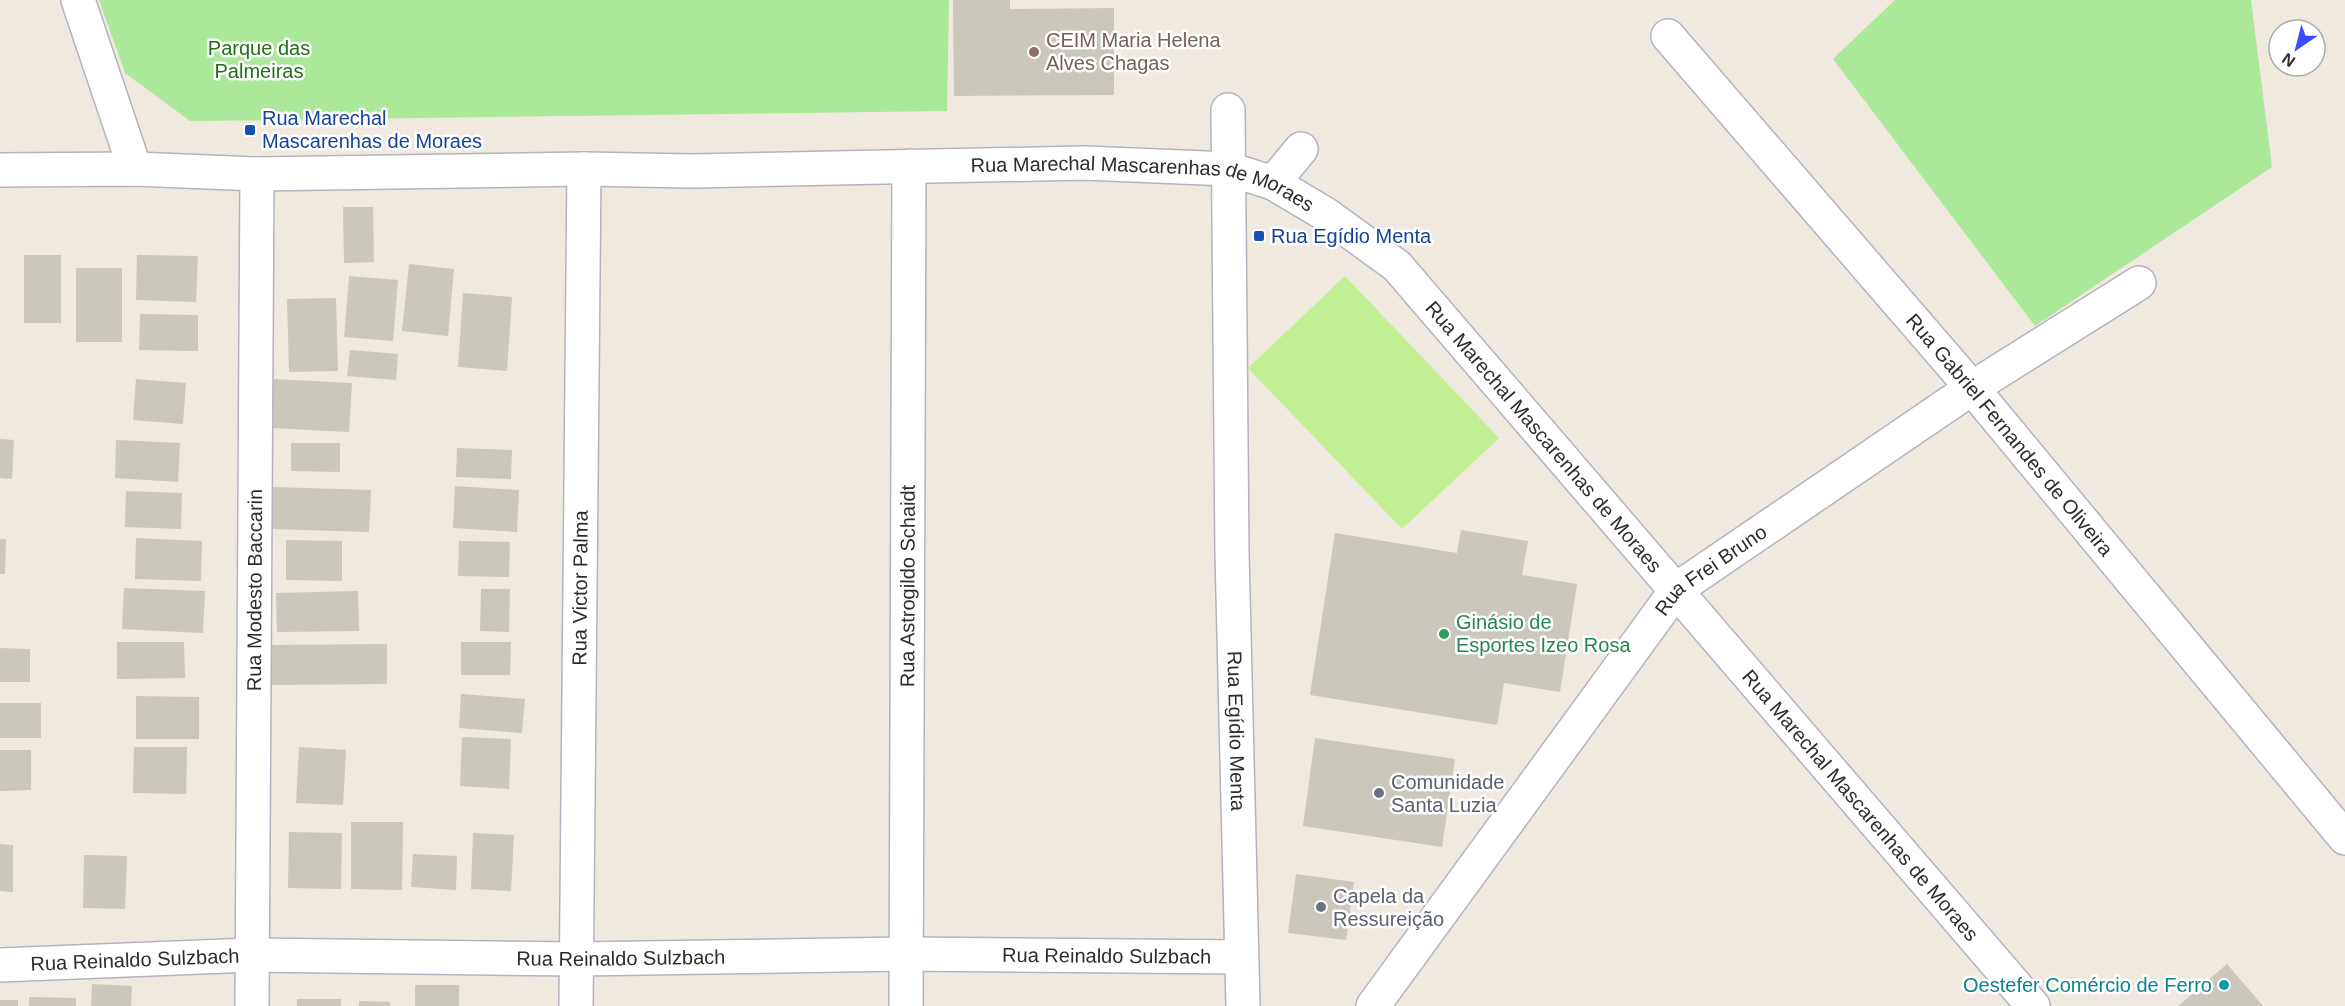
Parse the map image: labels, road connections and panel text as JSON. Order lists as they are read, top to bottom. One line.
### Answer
{"streets":{"street":["Rua Marechal Mascarenhas de Moraes","Rua Gabriel Fernandes de Oliveira","Rua Frei Bruno","Rua Astrogildo Schaidt","Rua Victor Palma","Rua Modesto Baccarin","Rua Egídio Menta","Rua Reinaldo Sulzbach"]},"crossings":[["Rua Marechal Mascarenhas de Moraes","Rua Frei Bruno"],["Rua Marechal Mascarenhas de Moraes","Rua Astrogildo Schaidt"],["Rua Marechal Mascarenhas de Moraes","Rua Victor Palma"],["Rua Marechal Mascarenhas de Moraes","Rua Modesto Baccarin"],["Rua Marechal Mascarenhas de Moraes","Rua Egídio Menta"],["Rua Gabriel Fernandes de Oliveira","Rua Frei Bruno"],["Rua Astrogildo Schaidt","Rua Reinaldo Sulzbach"],["Rua Victor Palma","Rua Reinaldo Sulzbach"],["Rua Modesto Baccarin","Rua Reinaldo Sulzbach"],["Rua Egídio Menta","Rua Reinaldo Sulzbach"]],"parks":["Parque das Palmeiras"],"places":{"other":["CEIM Maria Helena Alves Chagas","Ginásio de Esportes Izeo Rosa","Comunidade Santa Luzia","Capela da Ressureição","Oestefer Comércio de Ferro"],"transit":["Rua Marechal Mascarenhas de Moraes","Rua Egídio Menta"]},"north":"bottom left"}
